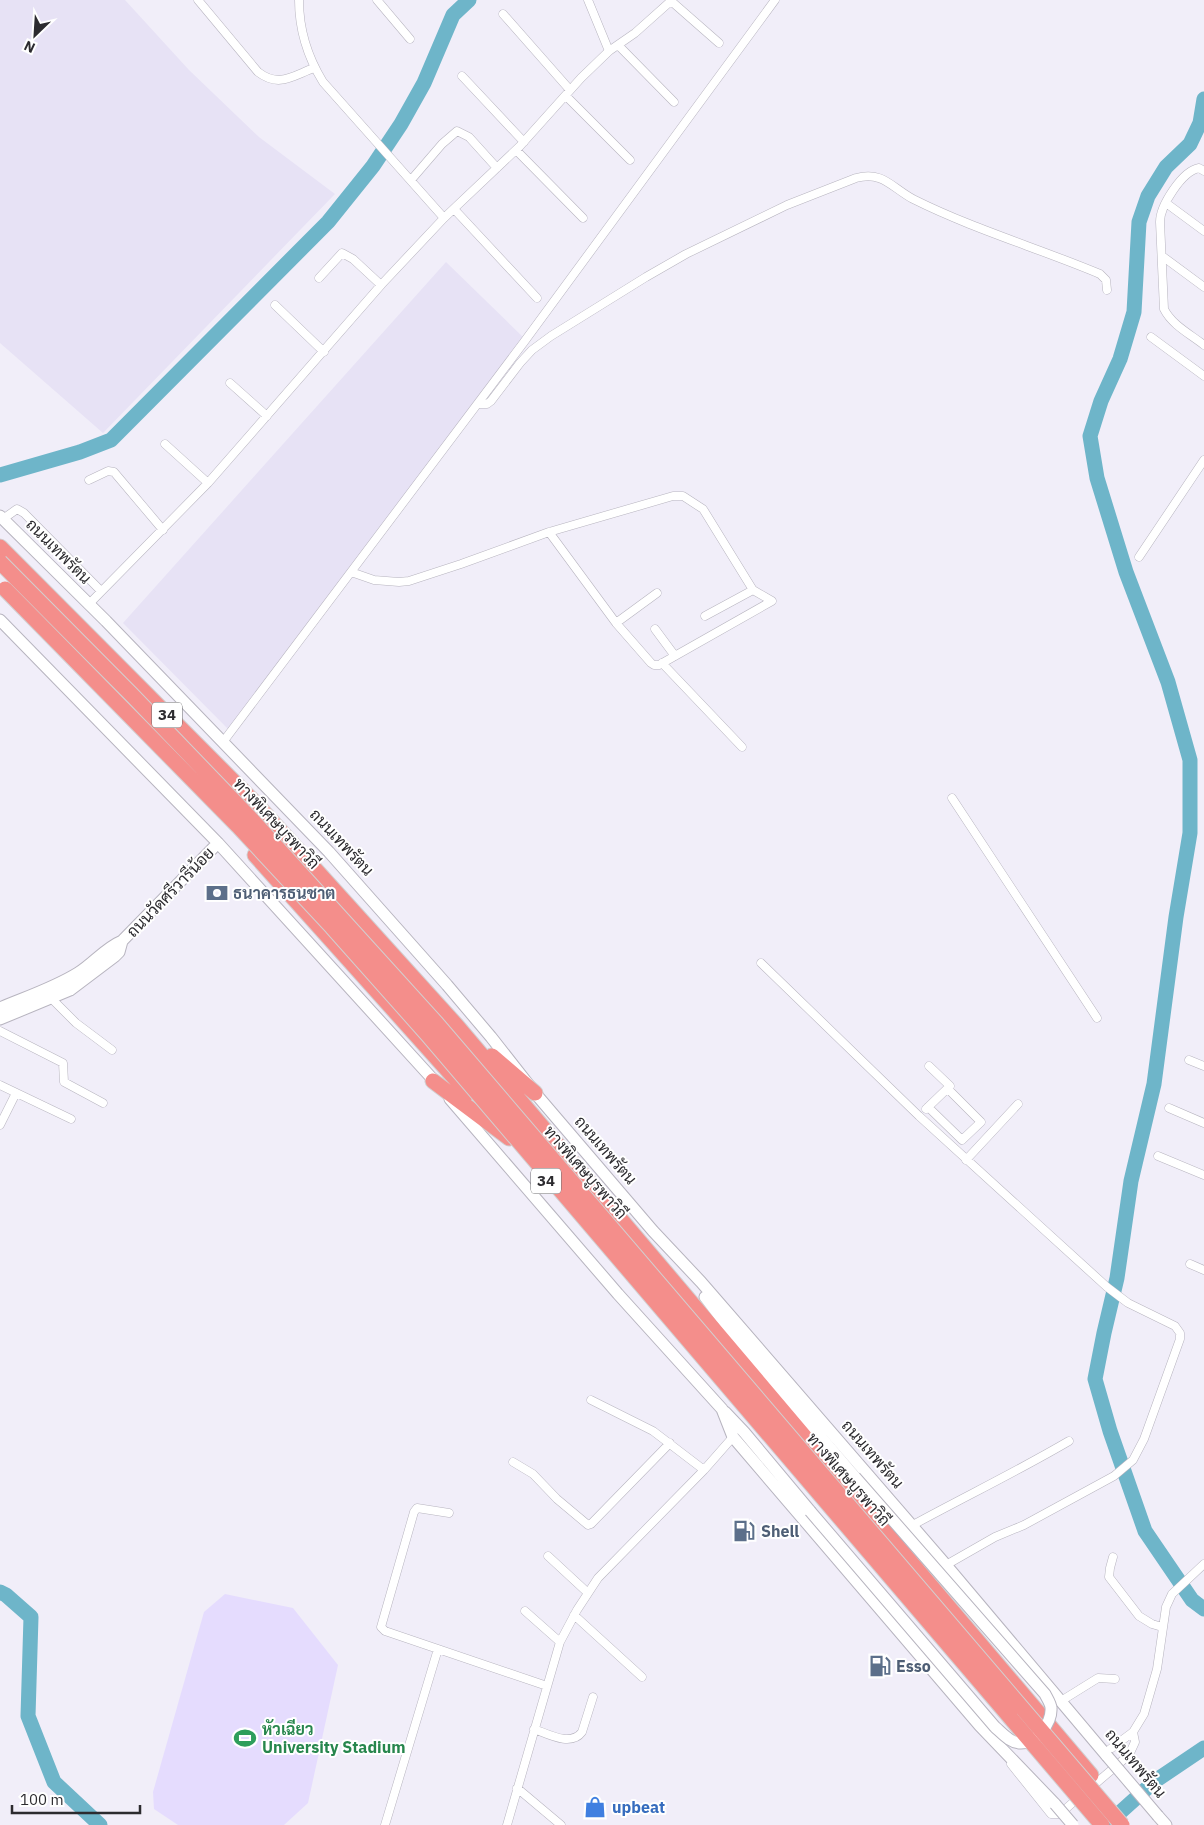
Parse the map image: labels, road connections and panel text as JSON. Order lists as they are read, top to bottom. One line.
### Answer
{"streets":{"highway":["ถนนเทพรัตน","34","ทางพิเศษบูรพาวิถี"],"main road":["ถนนวัดศรีวารีน้อย"]},"crossings":[["34","ถนนวัดศรีวารีน้อย"]],"places":{"bank":["ธนาคารธนชาต"],"fuel station":["Shell","Esso"],"sports":["หัวเฉียว University Stadium"],"shop":["upbeat"]},"scale_bar":"100 m","north":"bottom left"}
